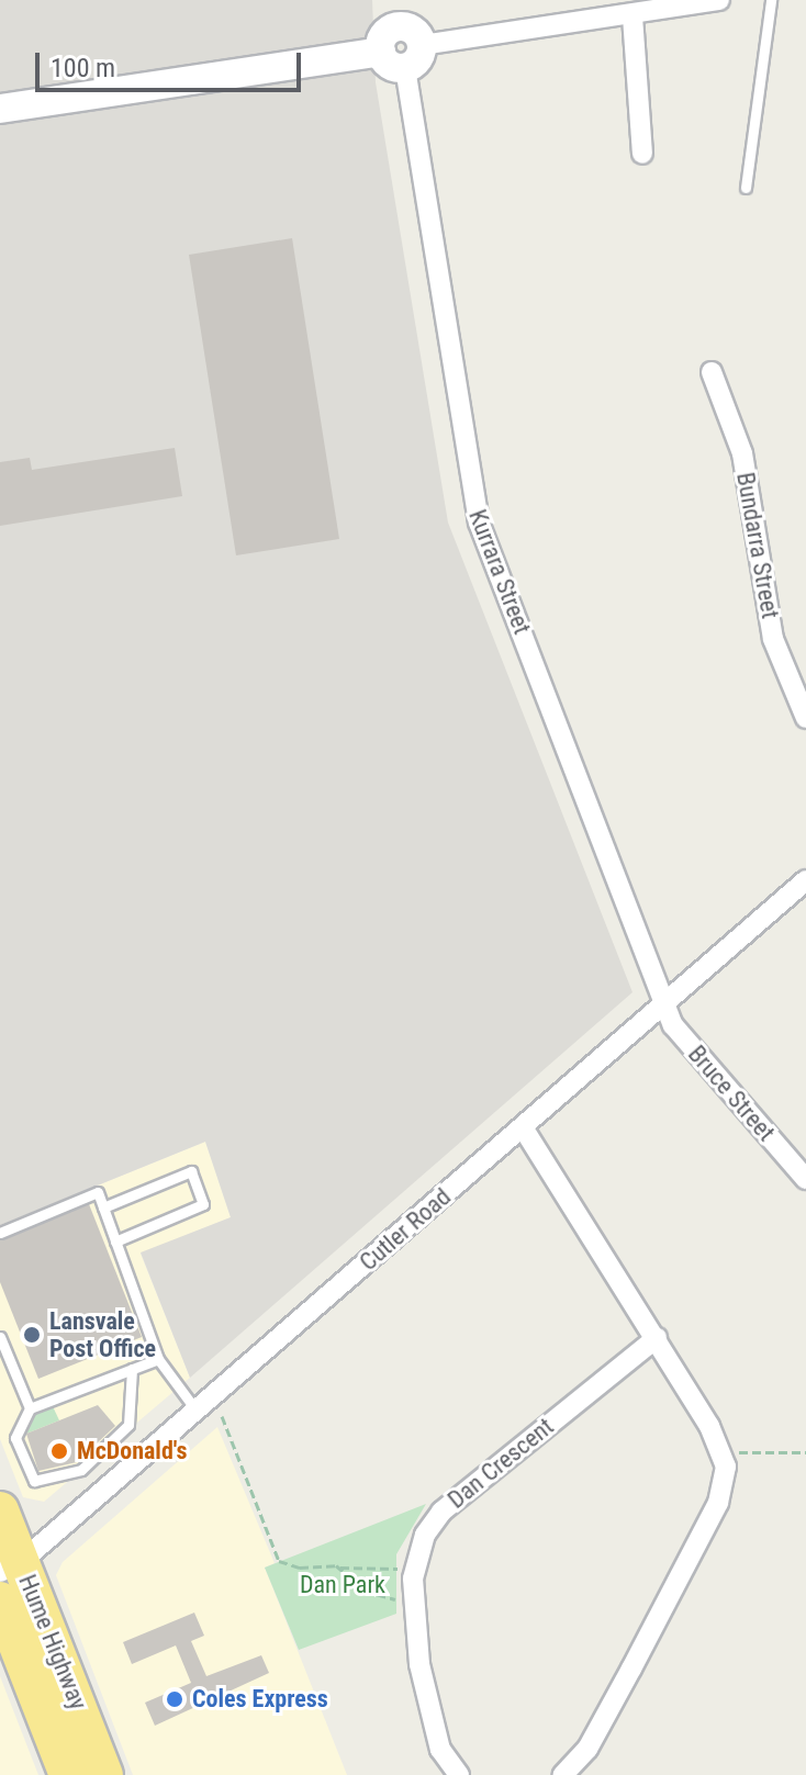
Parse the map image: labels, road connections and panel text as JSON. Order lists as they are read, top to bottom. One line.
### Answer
{"streets":{"highway":["Hume Highway"],"street":["Bundarra Street","Kurrara Street","Bruce Street","Cutler Road","Dan Crescent"]},"crossings":[["Kurrara Street","Bruce Street"],["Kurrara Street","Cutler Road"],["Bruce Street","Cutler Road"],["Cutler Road","Hume Highway"]],"parks":["Dan Park"],"places":["Lansvale Post Office","McDonald's","Coles Express"],"scale_bar":"100 m"}
